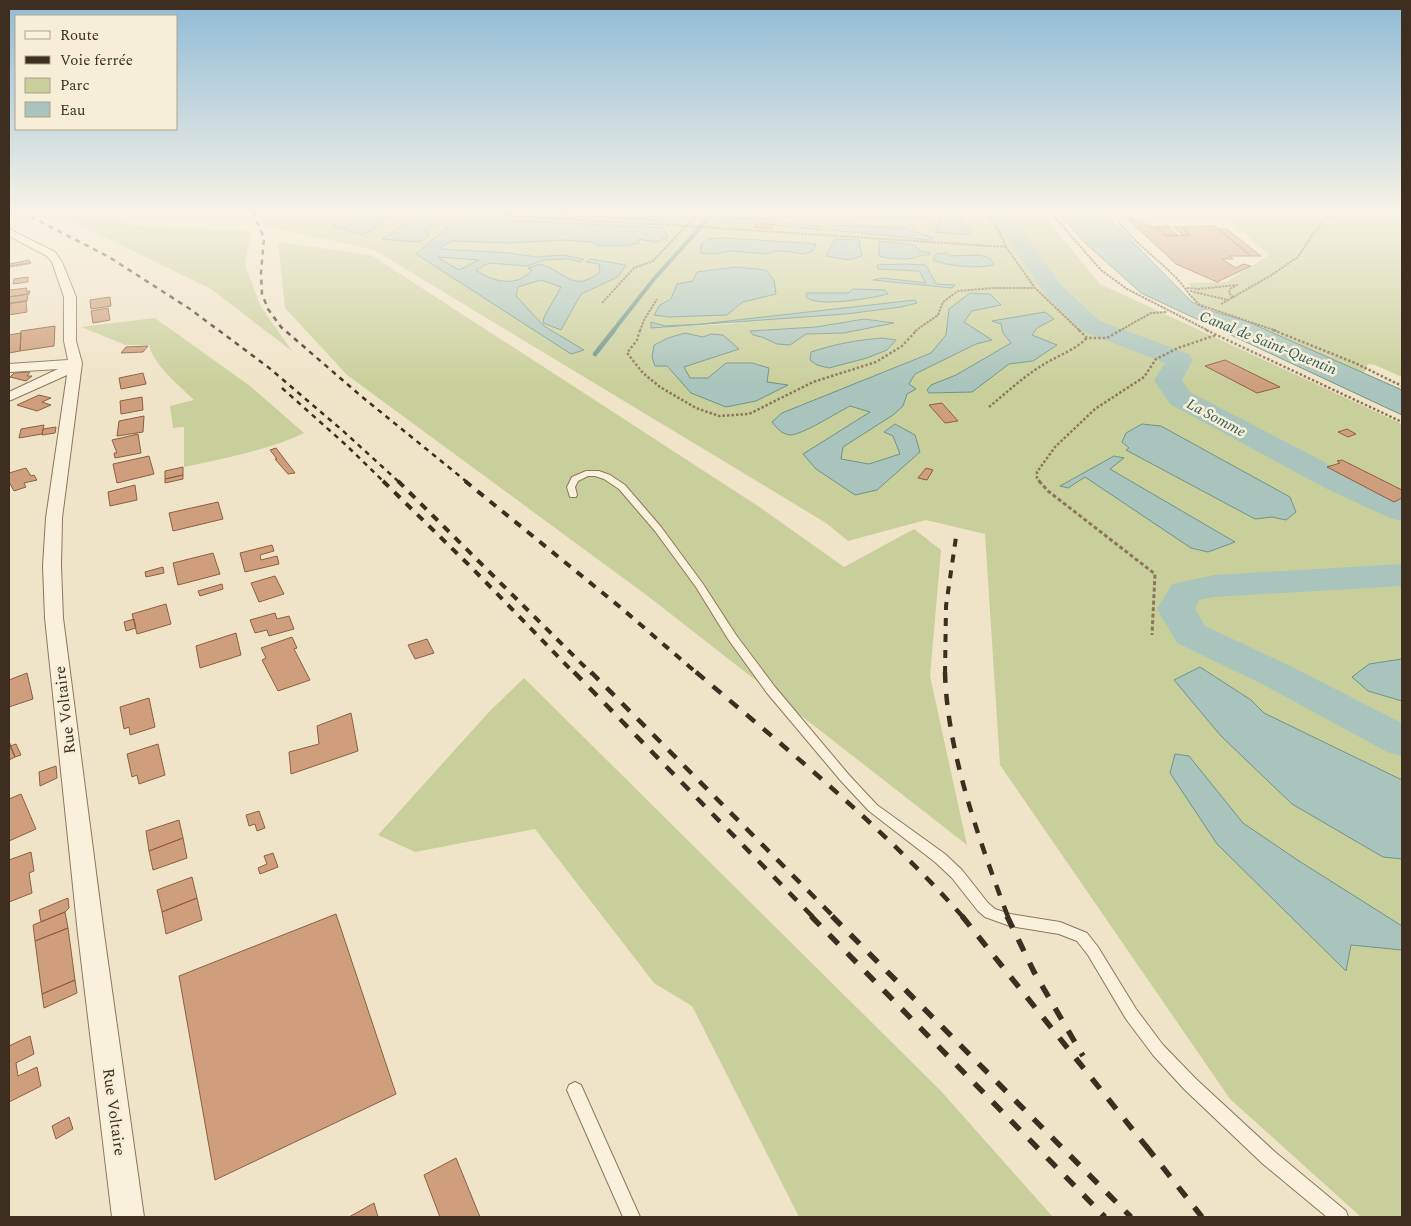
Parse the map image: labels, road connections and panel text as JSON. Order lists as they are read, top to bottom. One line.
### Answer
{"streets":{"street":["Rue Voltaire"]},"water":["Canal de Saint-Quentin","La Somme"],"legend":["Route","Voie ferrée","Parc","Eau"]}
